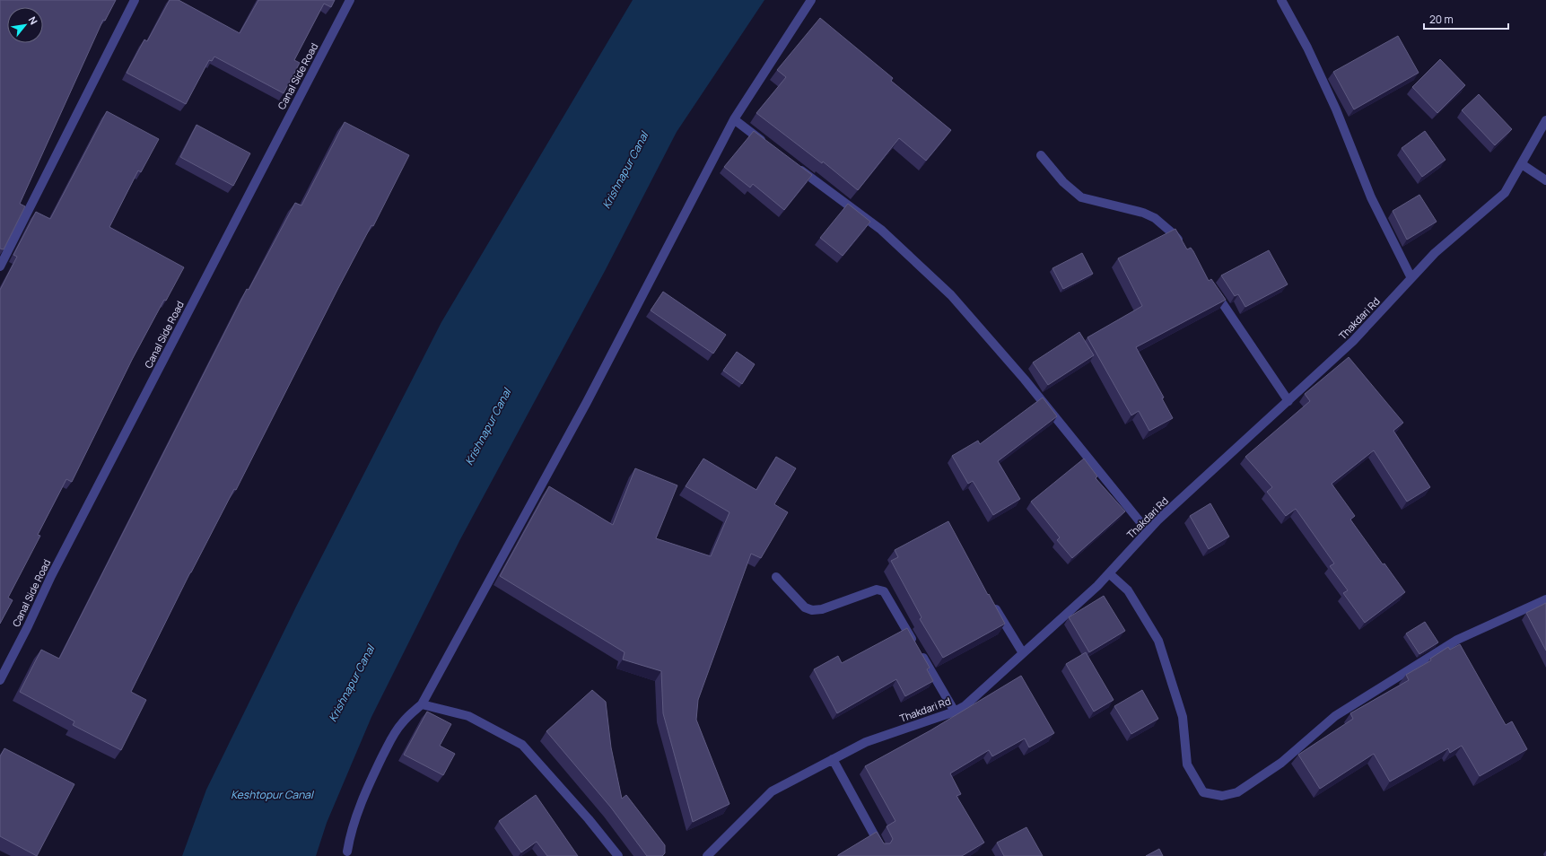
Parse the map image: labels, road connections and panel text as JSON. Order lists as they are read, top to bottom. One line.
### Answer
{"streets":{"street":["Canal Side Road","Thakdari Rd"]},"water":["Krishnapur Canal","Keshtopur Canal"],"scale_bar":"20 m","north":"top right"}
